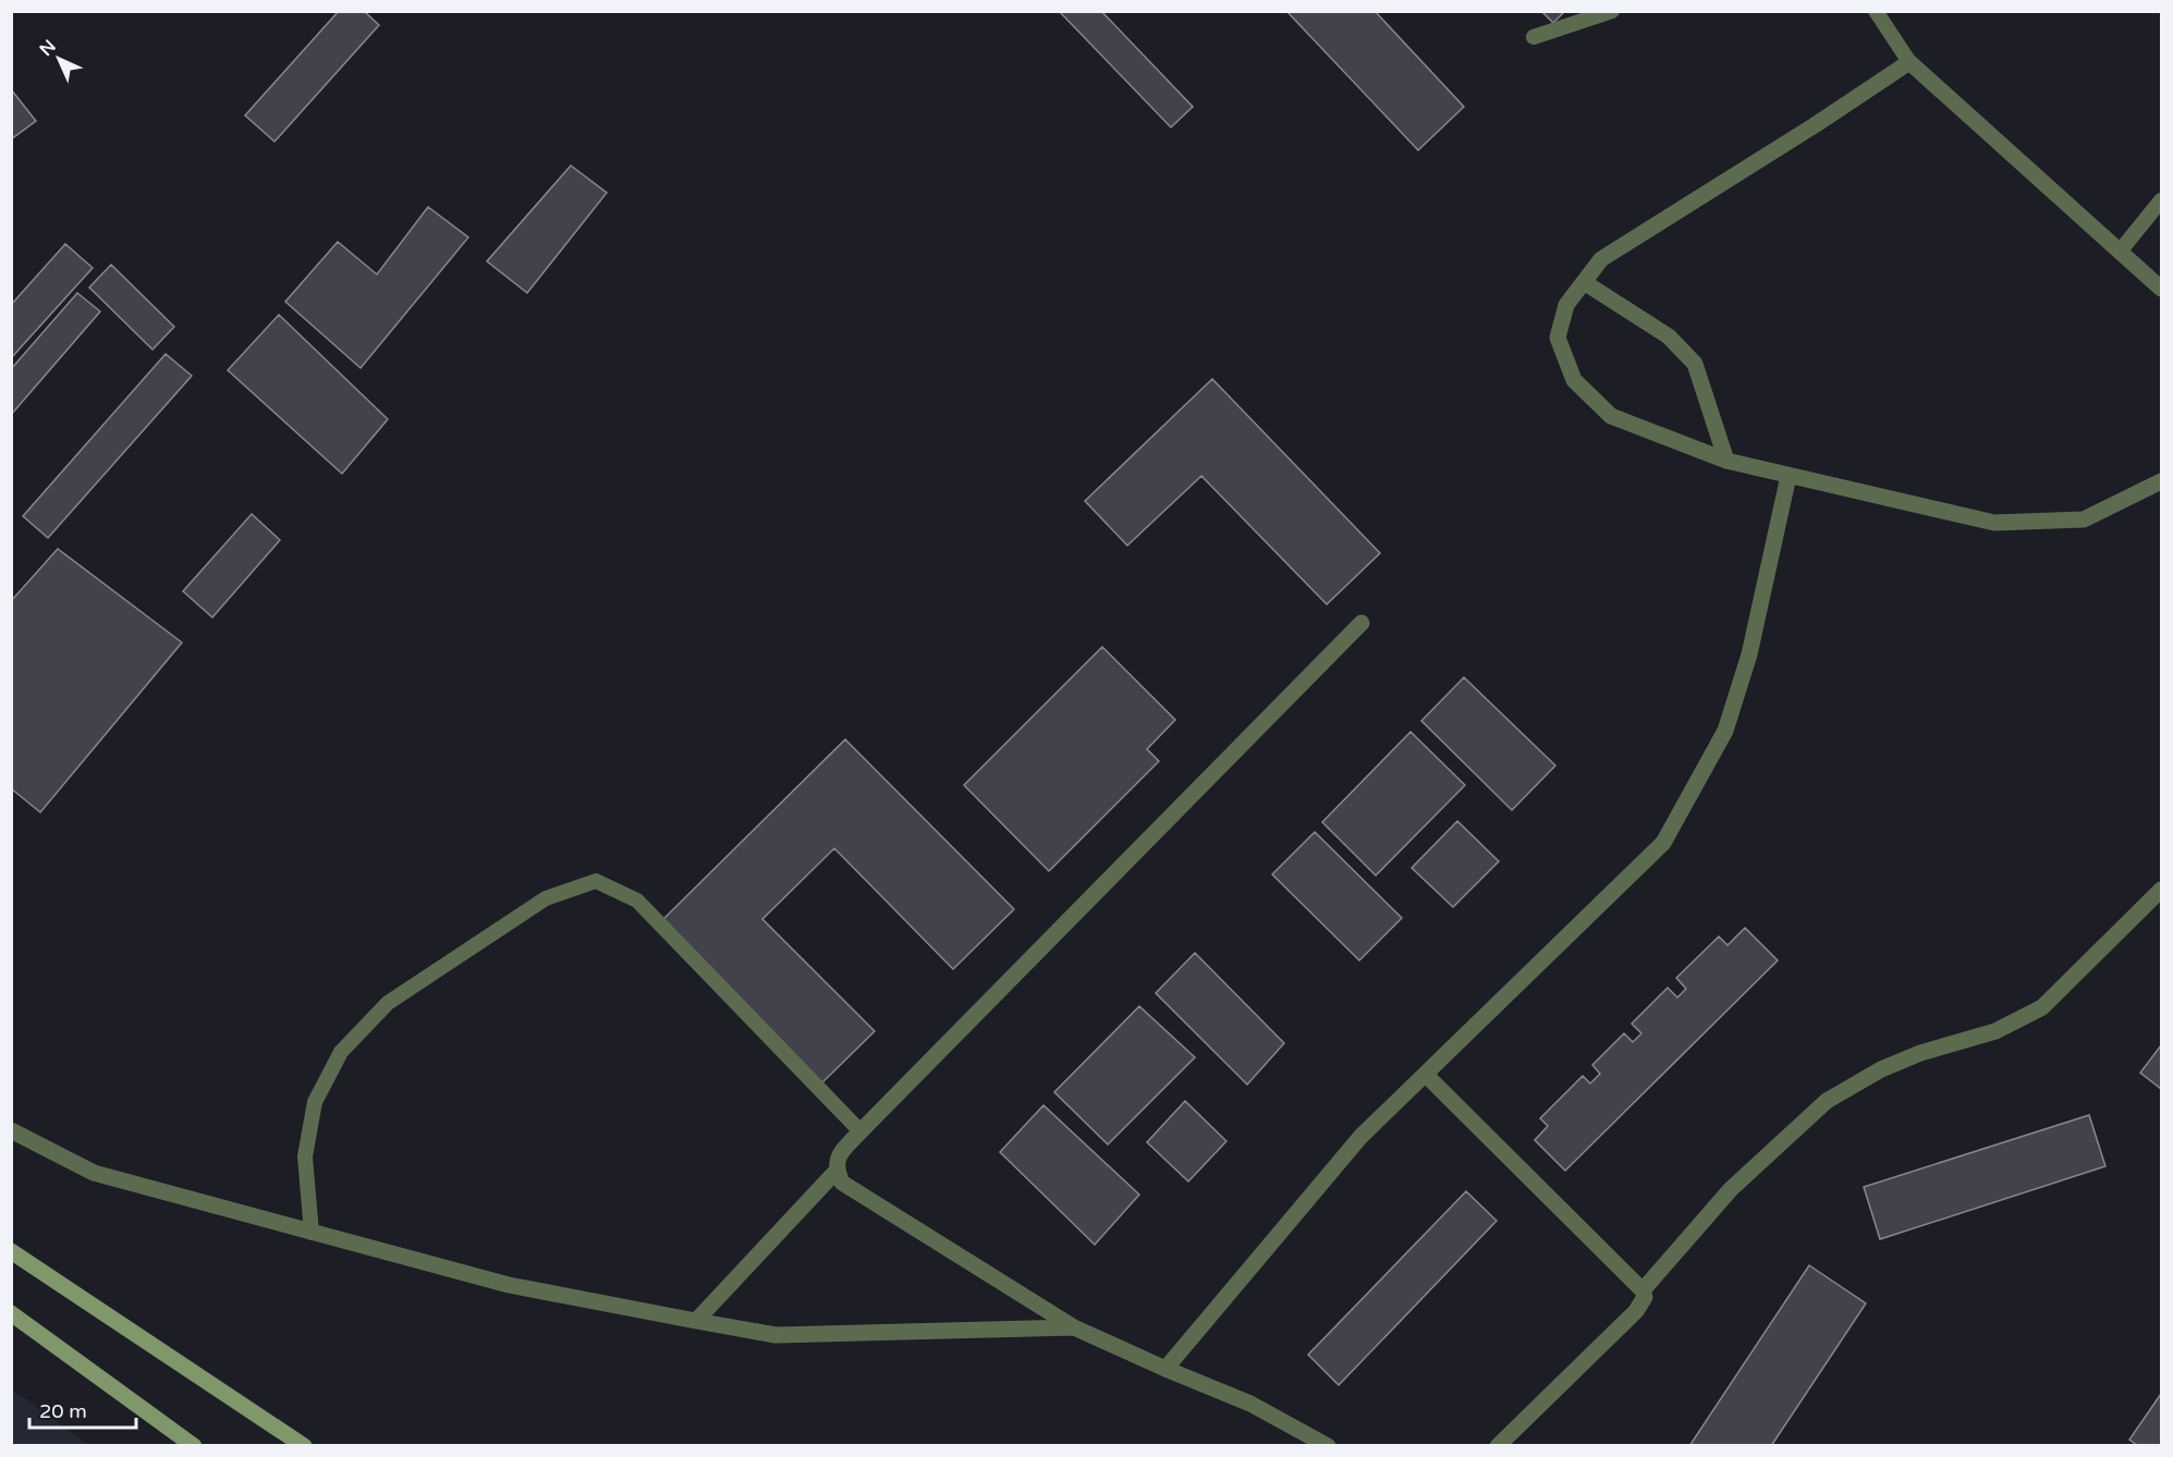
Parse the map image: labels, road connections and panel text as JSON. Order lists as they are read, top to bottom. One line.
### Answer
{"scale_bar":"20 m","north":"top left"}
